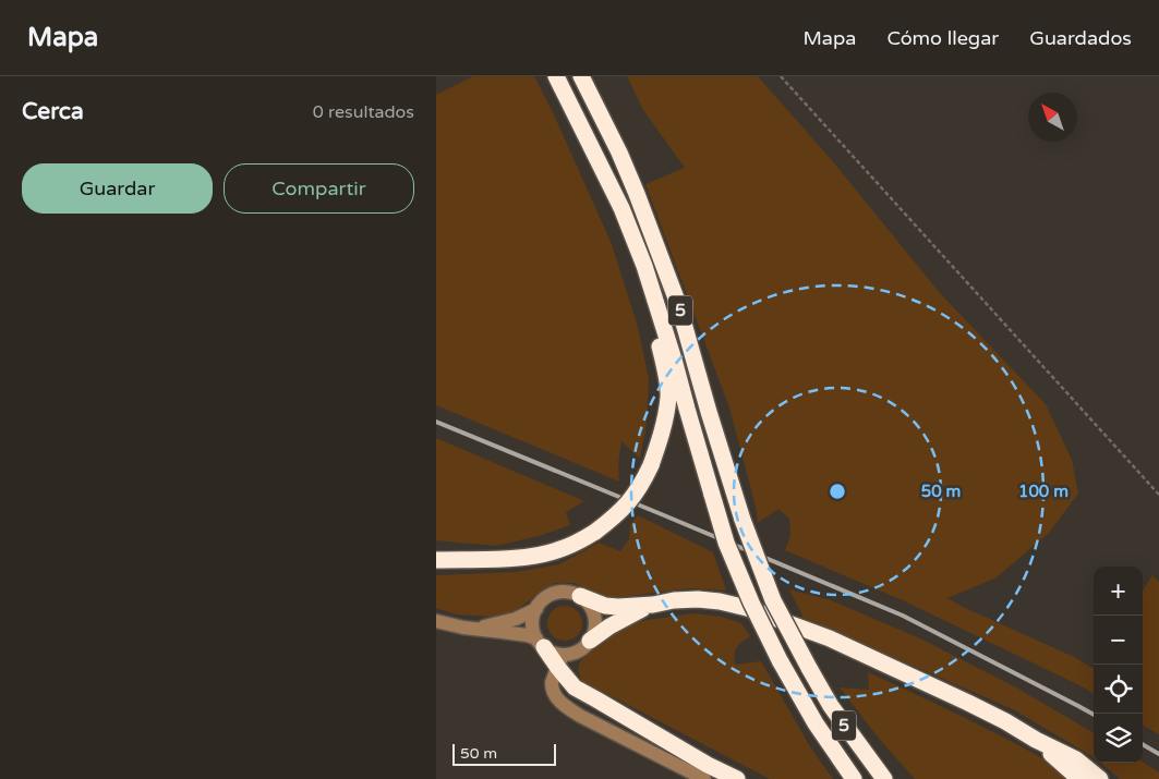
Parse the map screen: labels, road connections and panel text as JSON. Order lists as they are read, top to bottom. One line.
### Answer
{"streets":{"highway":["5"]},"scale_bar":"50 m","north":"top left","page":{"header":"Mapa","nav":["Mapa","Cómo llegar","Guardados"],"heading":["Cerca","0 resultados"],"buttons":["Guardar","Compartir"],"map_buttons":["+","−"],"scale":"50 m"},"rings":["50 m","100 m"]}
